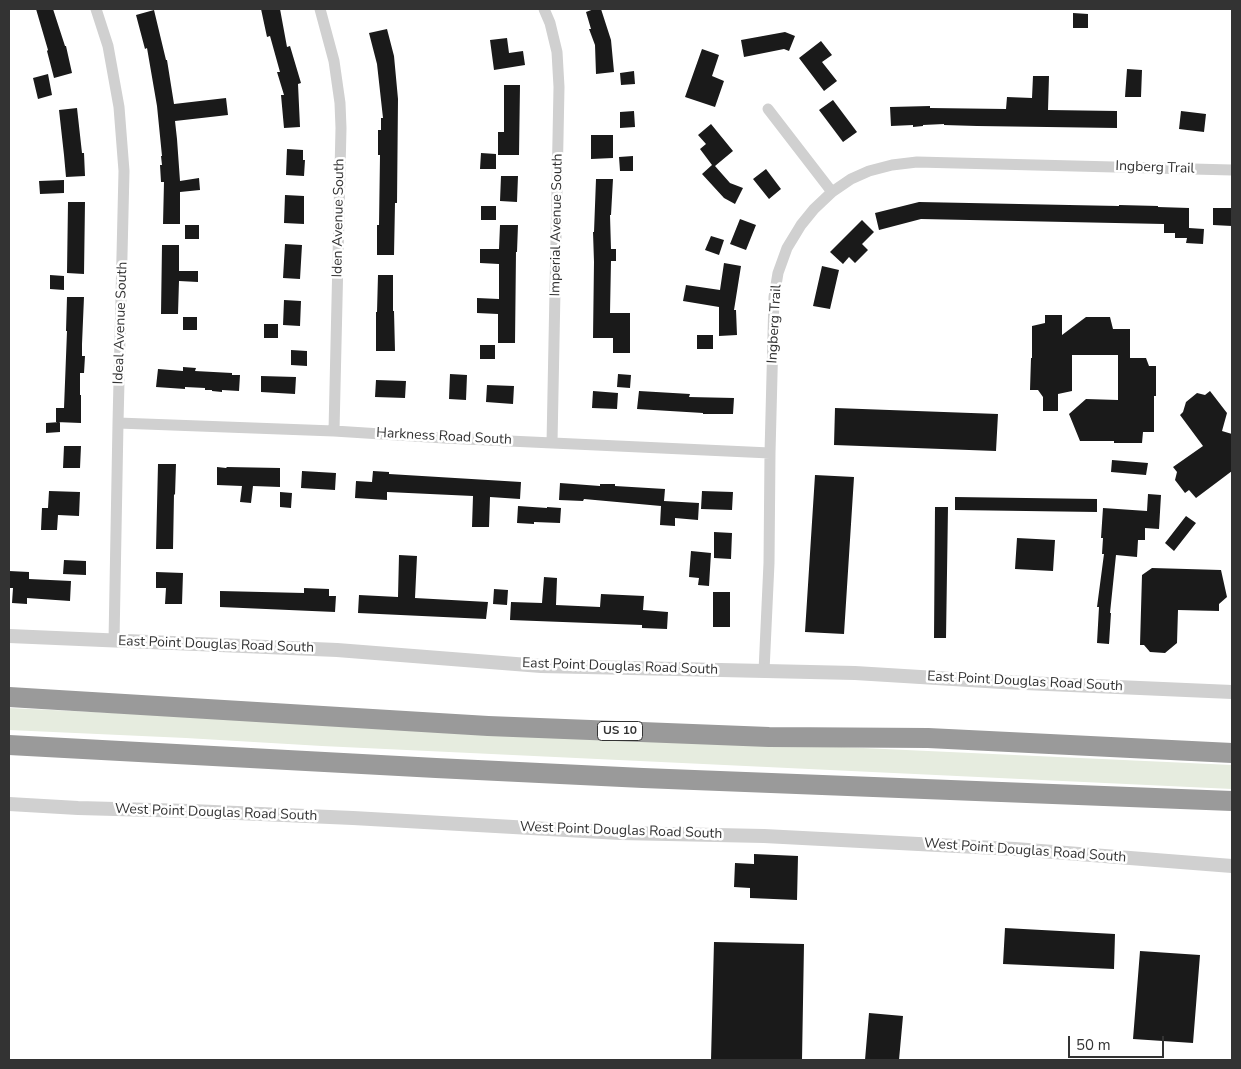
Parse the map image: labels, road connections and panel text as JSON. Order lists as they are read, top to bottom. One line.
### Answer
{"streets":{"highway":["US 10"],"street":["Ingberg Trail","Iden Avenue South","Imperial Avenue South","Ideal Avenue South","Harkness Road South","East Point Douglas Road South","West Point Douglas Road South"]},"crossings":[["Ingberg Trail","Harkness Road South"],["Ingberg Trail","East Point Douglas Road South"],["Iden Avenue South","Harkness Road South"],["Imperial Avenue South","Harkness Road South"],["Ideal Avenue South","Harkness Road South"],["Ideal Avenue South","East Point Douglas Road South"]],"scale_bar":"50 m"}
